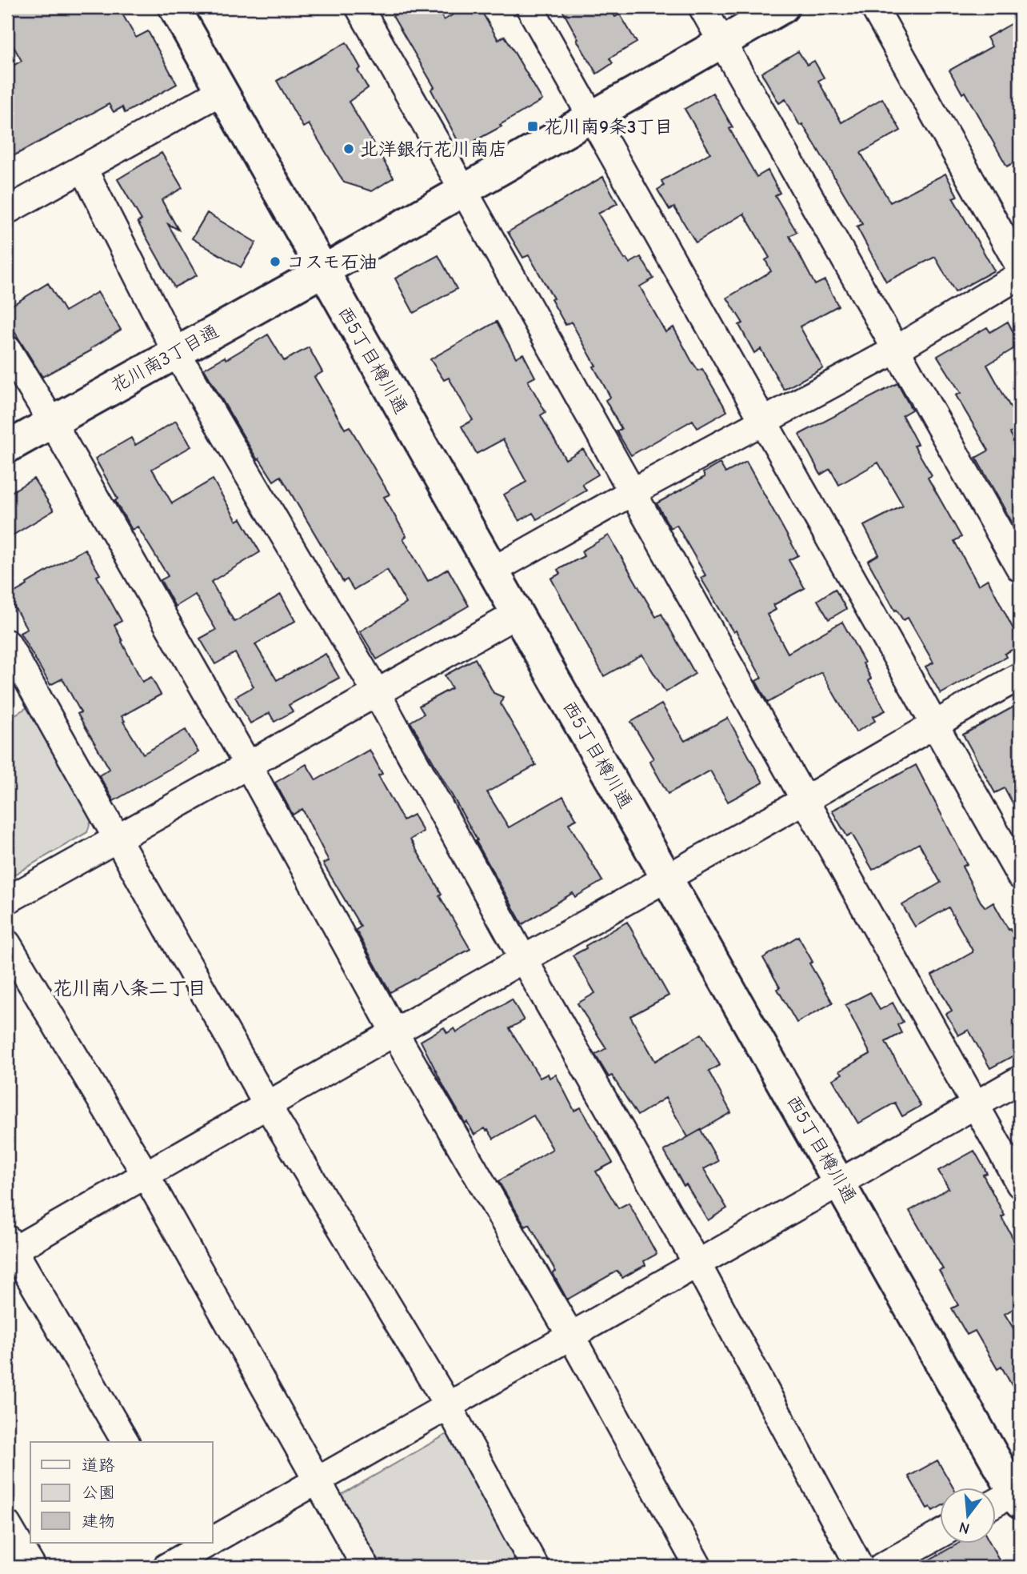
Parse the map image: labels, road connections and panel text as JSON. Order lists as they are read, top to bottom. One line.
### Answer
{"streets":{"main road":["花川南3丁目通","西5丁目樽川通"]},"crossings":[["花川南3丁目通","西5丁目樽川通"]],"districts":["花川南八条二丁目"],"places":{"transit":["花川南9条3丁目"],"other":["北洋銀行花川南店","コスモ石油"]},"legend":["道路","公園","建物"],"north":"bottom"}
